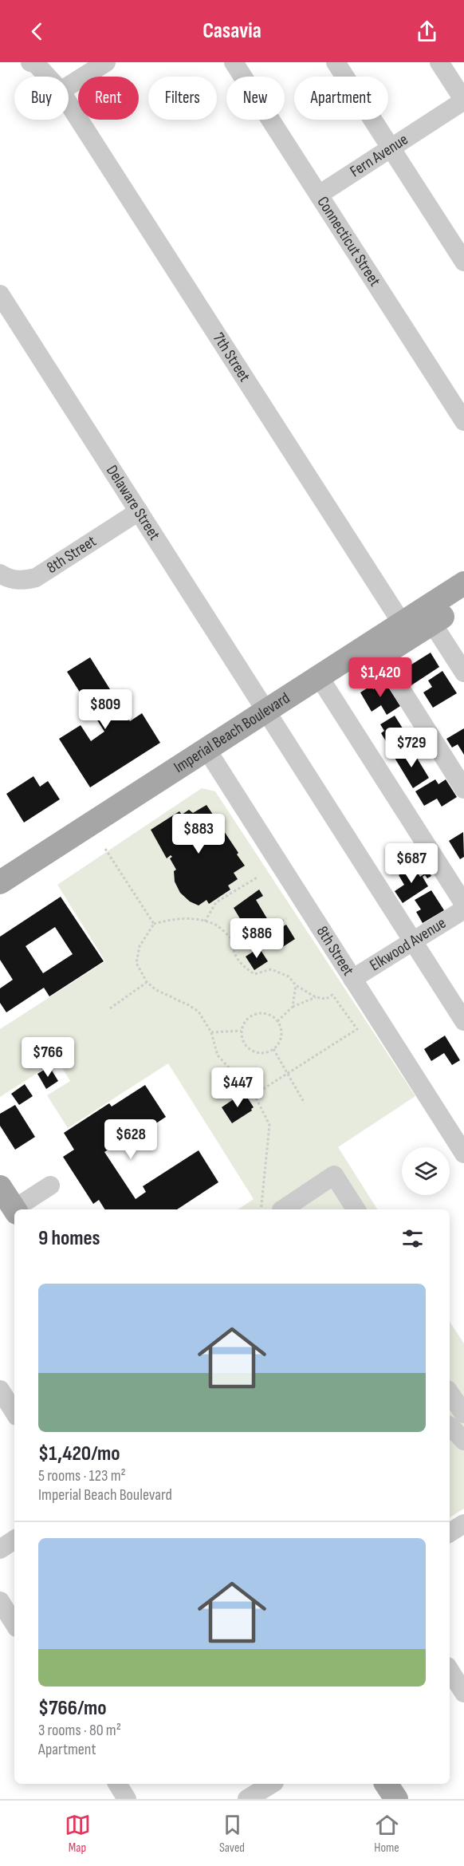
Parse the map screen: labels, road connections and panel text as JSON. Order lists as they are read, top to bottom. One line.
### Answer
{"streets":{"main road":["Imperial Beach Boulevard"],"street":["Fern Avenue","Connecticut Street","7th Street","Delaware Street","8th Street","Elkwood Avenue"]},"crossings":[["Fern Avenue","Connecticut Street"],["7th Street","Imperial Beach Boulevard"],["Delaware Street","8th Street"],["Delaware Street","Imperial Beach Boulevard"],["Delaware Street","Elkwood Avenue"],["8th Street","Imperial Beach Boulevard"],["8th Street","Elkwood Avenue"]],"page":{"header":"Casavia","chip":["Buy","Rent","Filters","New","Apartment"],"price":["$1,420","$809","$729","$883","$687","$886","$766","$447","$628"],"heading":"9 homes","list":[{"name":"$1,420/mo","note":"5 rooms · 123 m² · Imperial Beach Boulevard"},{"name":"$766/mo","note":"3 rooms · 80 m² · Apartment"}],"tabs":["Map","Saved","Home"]}}
